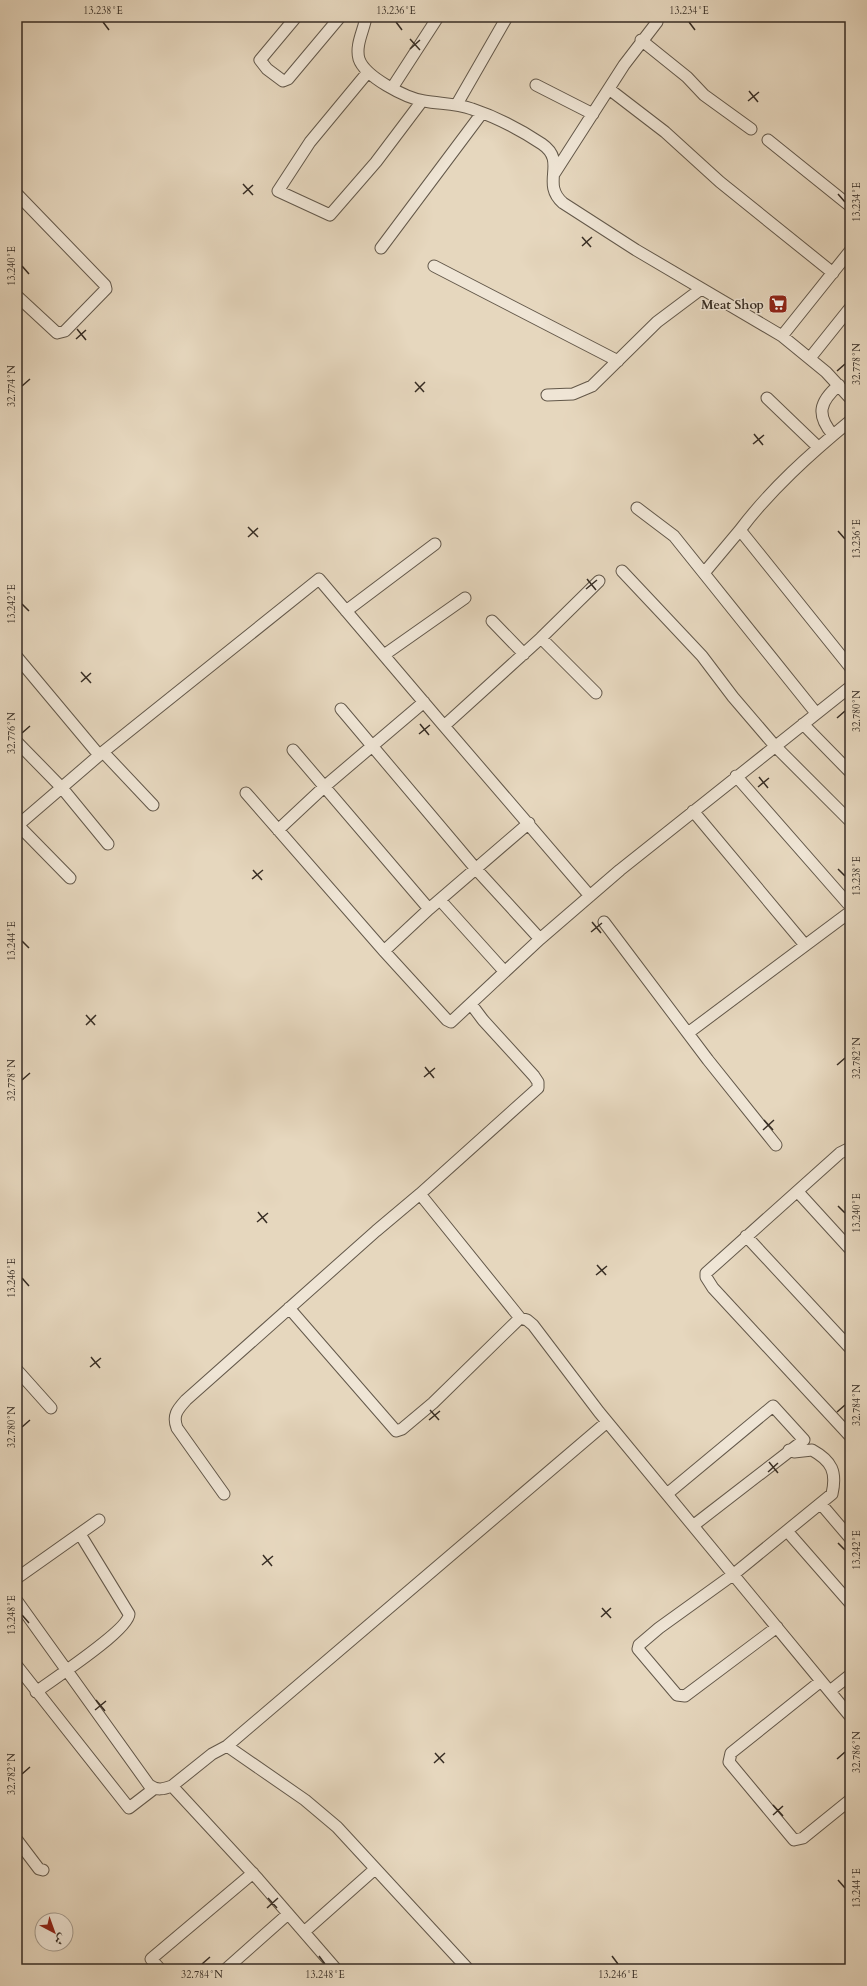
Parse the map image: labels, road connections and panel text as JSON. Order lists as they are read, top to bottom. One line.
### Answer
{"places":{"supermarket":["Meat Shop"]},"north":"bottom right","coordinates":["13.238°E","13.236°E","13.234°E","13.240°E","32.778°N","32.774°N","13.242°E","32.780°N","32.776°N","13.244°E","32.782°N","13.246°E","32.784°N","13.248°E","32.786°N"]}
